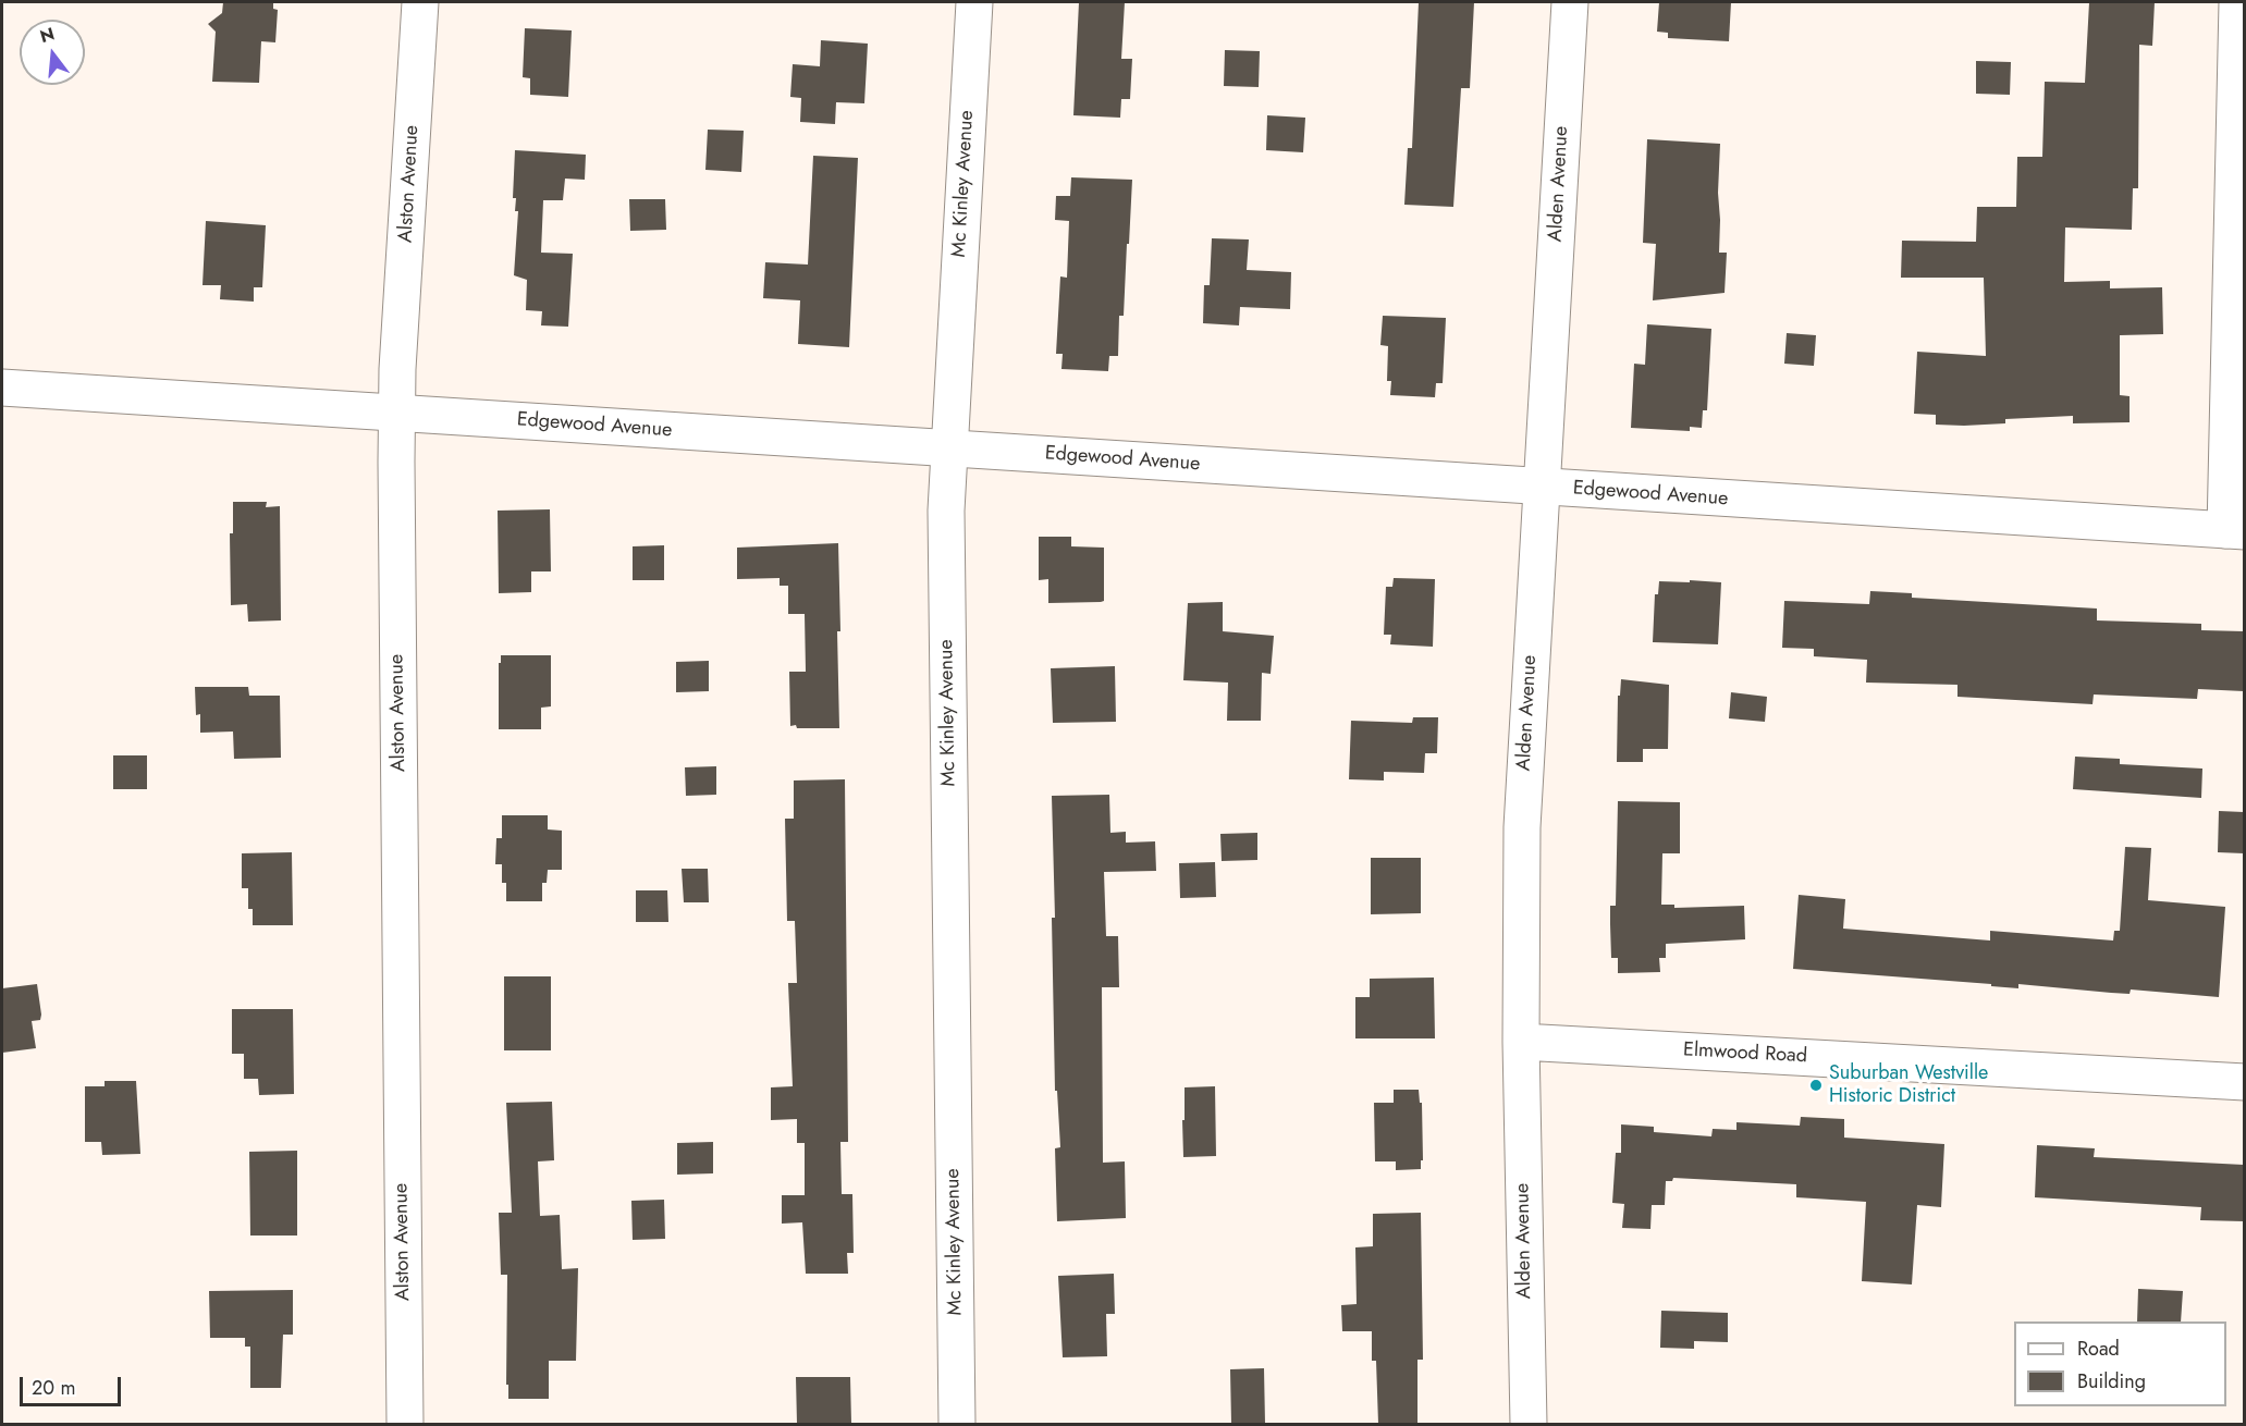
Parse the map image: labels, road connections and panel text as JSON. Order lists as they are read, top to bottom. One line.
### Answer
{"streets":{"street":["Alston Avenue","Mc Kinley Avenue","Alden Avenue","Edgewood Avenue","Elmwood Road"]},"crossings":[["Alston Avenue","Edgewood Avenue"],["Mc Kinley Avenue","Edgewood Avenue"],["Alden Avenue","Edgewood Avenue"],["Alden Avenue","Elmwood Road"]],"places":["Suburban Westville Historic District"],"legend":["Road","Building"],"scale_bar":"20 m","north":"top"}
